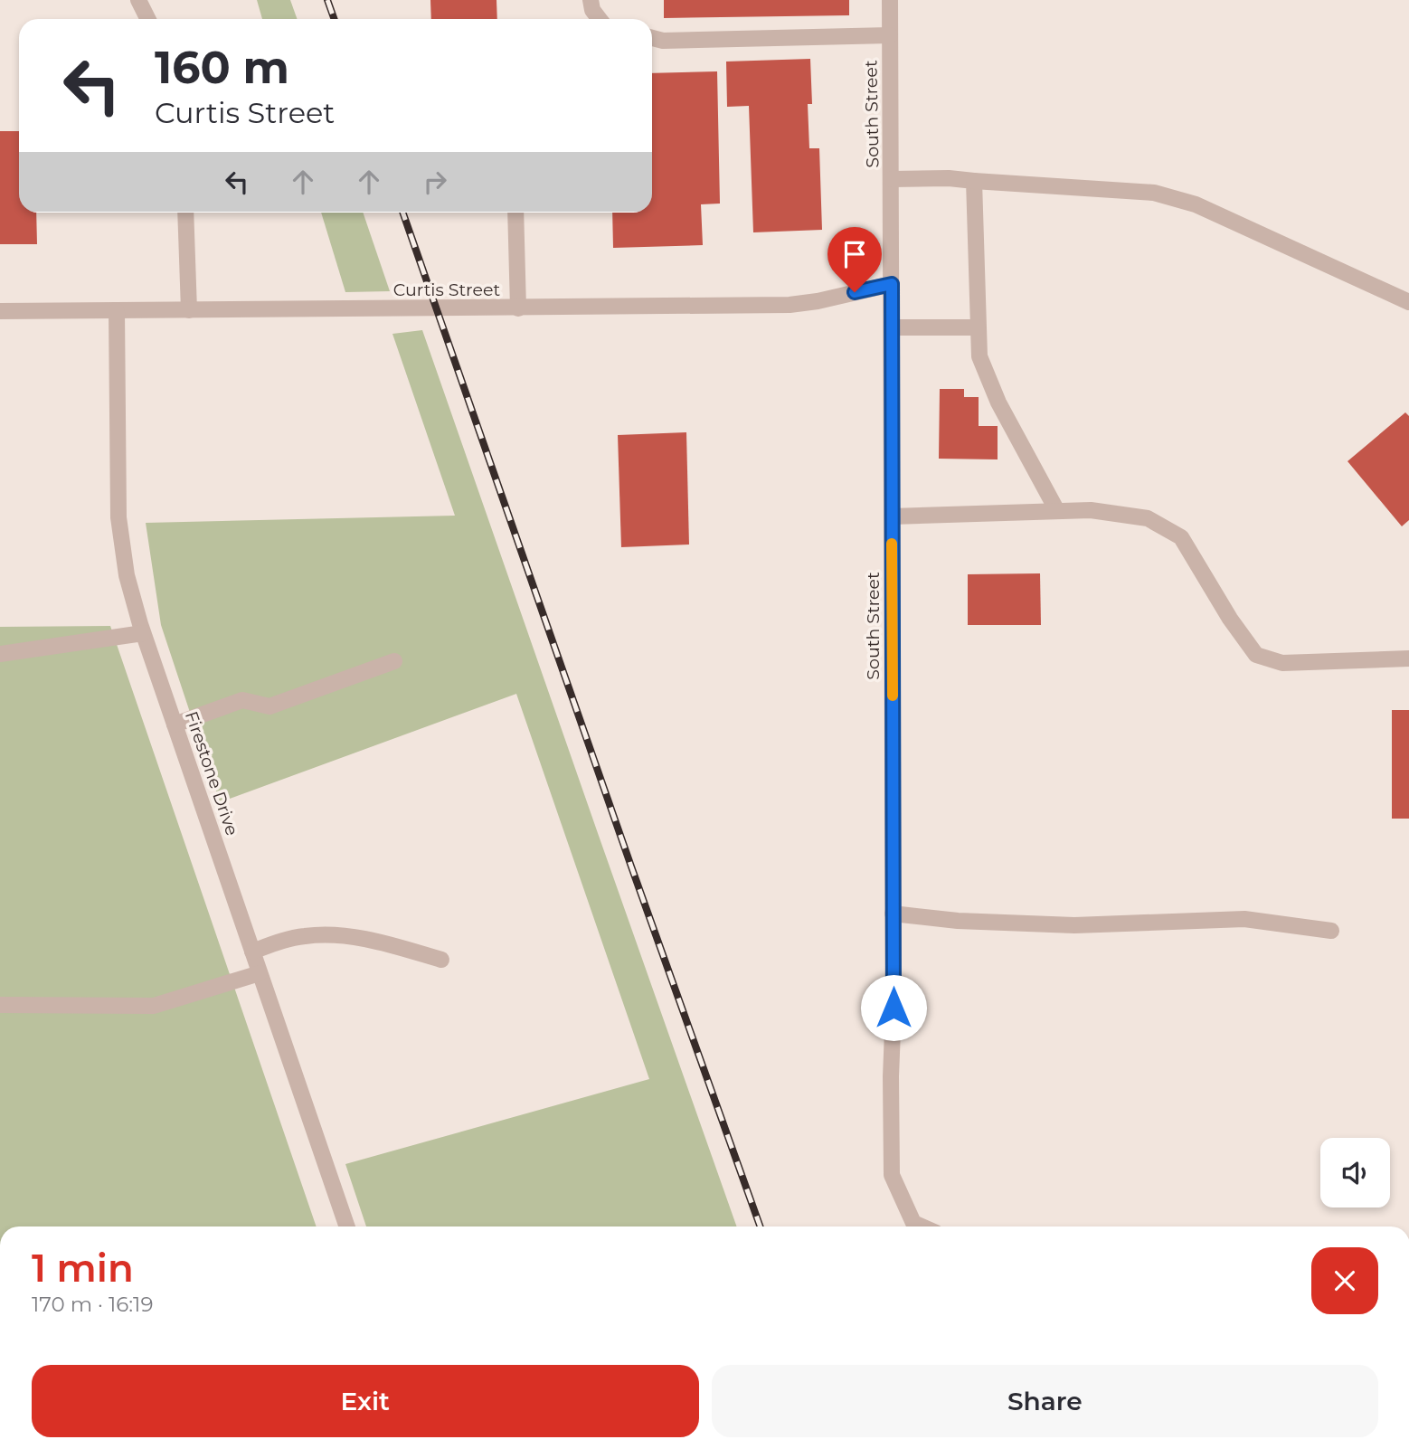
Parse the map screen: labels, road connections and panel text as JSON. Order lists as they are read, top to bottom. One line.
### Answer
{"streets":{"street":["South Street","Curtis Street","Firestone Drive"]},"crossings":[["South Street","Curtis Street"],["Curtis Street","Firestone Drive"]],"page":{"turn":["160 m","Curtis Street"],"heading":["1 min","170 m · 16:19"],"buttons":["Exit","Share"]}}
